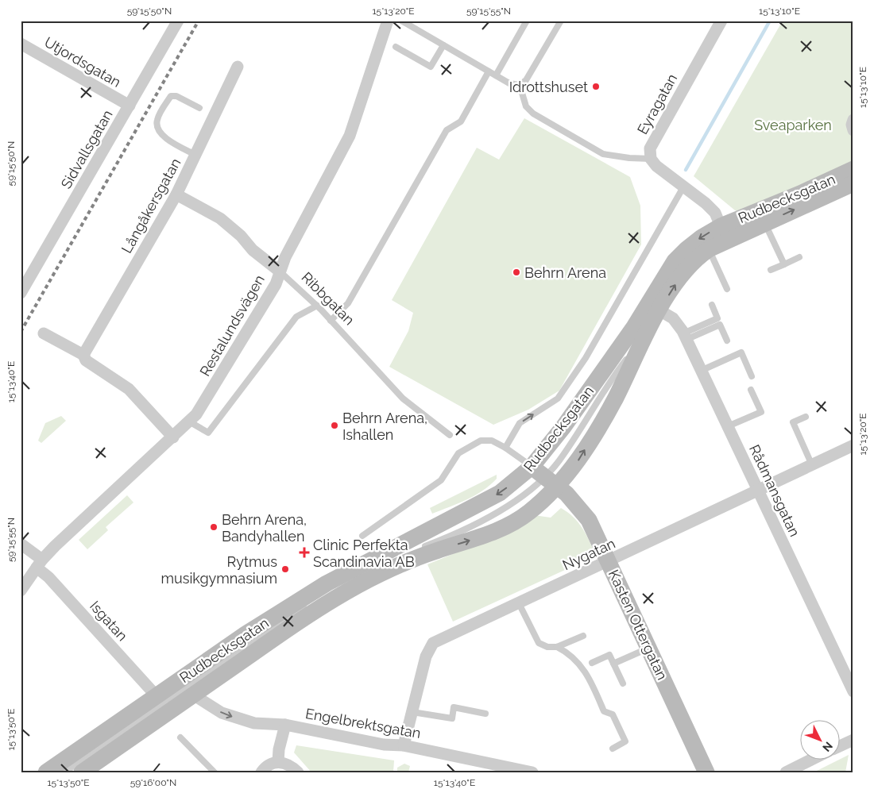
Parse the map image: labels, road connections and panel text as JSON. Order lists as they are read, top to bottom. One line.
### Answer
{"streets":{"main road":["Rudbecksgatan","Kasten Ottergatan"],"street":["Utjordsgatan","Eyragatan","Sidvallsgatan","Långåkersgatan","Ribbgatan","Restalundsvägen","Rådmansgatan","Nygatan","Isgatan","Engelbrektsgatan"]},"crossings":[["Utjordsgatan","Sidvallsgatan"],["Rudbecksgatan","Rådmansgatan"],["Rudbecksgatan","Isgatan"],["Rudbecksgatan","Kasten Ottergatan"],["Rudbecksgatan","Engelbrektsgatan"],["Långåkersgatan","Ribbgatan"],["Ribbgatan","Restalundsvägen"],["Restalundsvägen","Isgatan"],["Rådmansgatan","Nygatan"],["Nygatan","Kasten Ottergatan"],["Nygatan","Engelbrektsgatan"]],"parks":["Sveaparken"],"places":{"other":["Idrottshuset","Behrn Arena","Behrn Arena, Ishallen","Behrn Arena, Bandyhallen","Rytmus musikgymnasium"],"health":["Clinic Perfekta Scandinavia AB"]},"north":"bottom right","coordinates":["59°15'50\"N","15°13'20\"E","59°15'55\"N","15°13'10\"E","15°13'40\"E","15°13'50\"E","59°16'00\"N"]}
